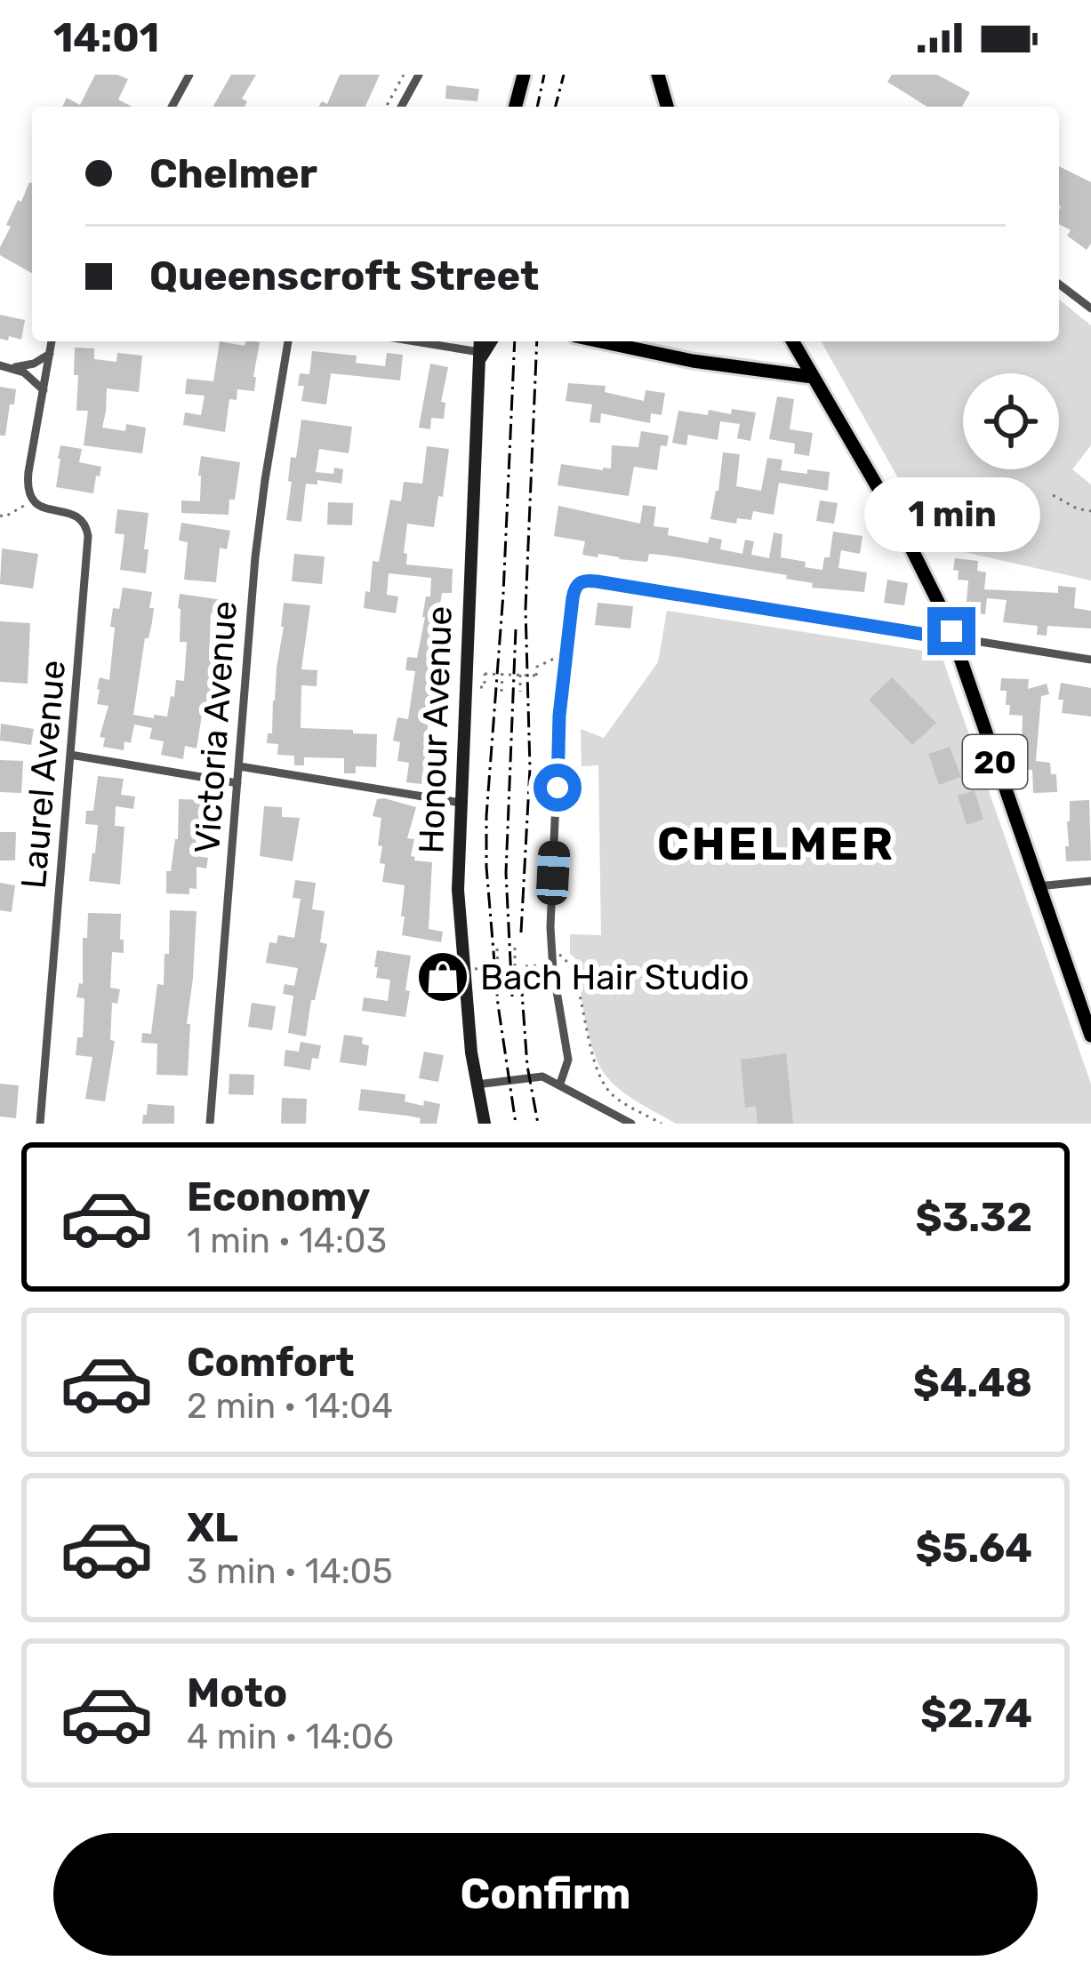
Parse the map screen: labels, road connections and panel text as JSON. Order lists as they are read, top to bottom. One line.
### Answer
{"streets":{"main road":["Honour Avenue","20"],"street":["Victoria Avenue","Laurel Avenue"]},"districts":["CHELMER"],"places":{"shop":["Bach Hair Studio"]},"page":{"status":"14:01","banner":["Chelmer","Queenscroft Street"],"bubble":"1 min","list":[{"name":"Economy","note":"1 min · 14:03","value":"$3.32"},{"name":"Comfort","note":"2 min · 14:04","value":"$4.48"},{"name":"XL","note":"3 min · 14:05","value":"$5.64"},{"name":"Moto","note":"4 min · 14:06","value":"$2.74"}],"buttons":"Confirm"}}
